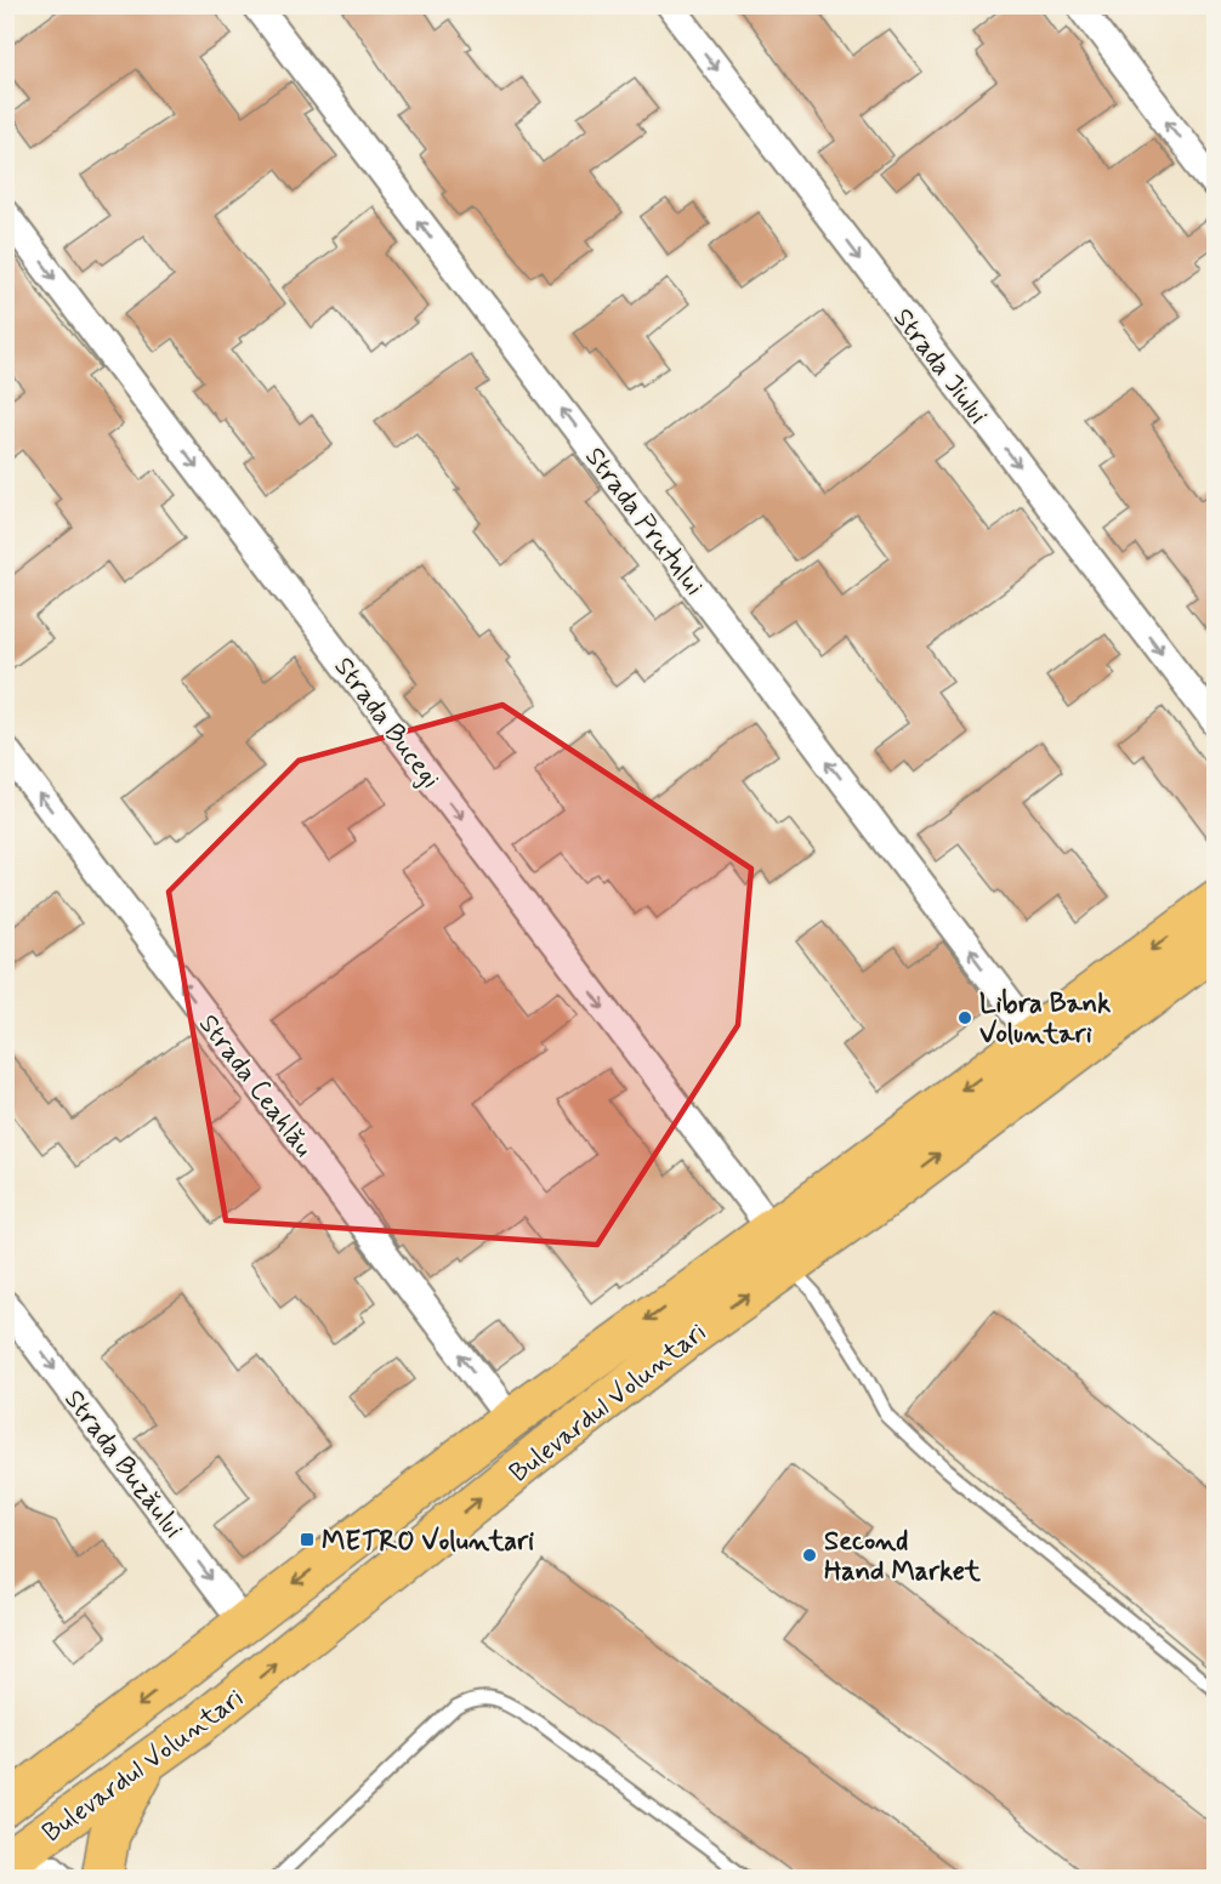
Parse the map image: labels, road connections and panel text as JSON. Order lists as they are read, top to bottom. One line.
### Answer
{"streets":{"highway":["Bulevardul Voluntari"],"street":["Strada Jiului","Strada Prutului","Strada Bucegi","Strada Ceahlău","Strada Buzăului"]},"crossings":[["Strada Prutului","Bulevardul Voluntari"],["Strada Bucegi","Bulevardul Voluntari"],["Strada Ceahlău","Bulevardul Voluntari"],["Bulevardul Voluntari","Strada Buzăului"]],"one_way":["Strada Jiului","Strada Prutului","Strada Bucegi","Strada Ceahlău","Strada Buzăului"],"places":{"other":["Libra Bank Voluntari","Second Hand Market"],"transit":["METRO Voluntari"]}}
